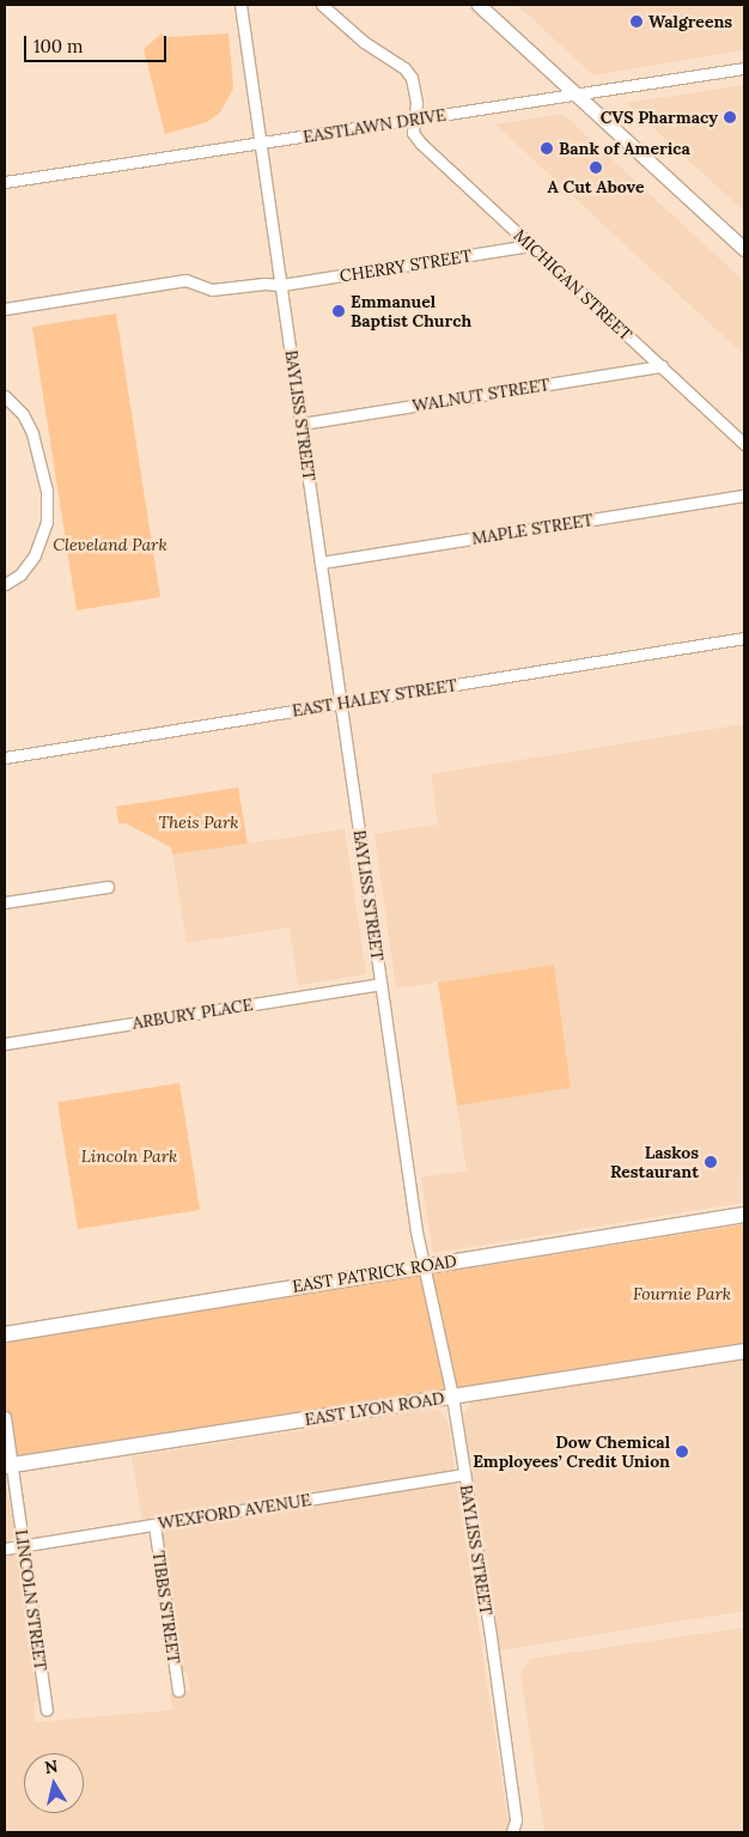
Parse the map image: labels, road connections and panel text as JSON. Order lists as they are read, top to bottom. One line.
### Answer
{"streets":{"highway":["EAST PATRICK ROAD","EAST LYON ROAD"],"street":["EASTLAWN DRIVE","CHERRY STREET","MICHIGAN STREET","WALNUT STREET","BAYLISS STREET","MAPLE STREET","EAST HALEY STREET","ARBURY PLACE","WEXFORD AVENUE","LINCOLN STREET","TIBBS STREET"]},"crossings":[["EASTLAWN DRIVE","MICHIGAN STREET"],["EASTLAWN DRIVE","BAYLISS STREET"],["CHERRY STREET","MICHIGAN STREET"],["CHERRY STREET","BAYLISS STREET"],["MICHIGAN STREET","WALNUT STREET"],["WALNUT STREET","BAYLISS STREET"],["BAYLISS STREET","MAPLE STREET"],["BAYLISS STREET","EAST HALEY STREET"],["BAYLISS STREET","ARBURY PLACE"],["BAYLISS STREET","EAST PATRICK ROAD"],["BAYLISS STREET","EAST LYON ROAD"],["BAYLISS STREET","WEXFORD AVENUE"],["EAST LYON ROAD","LINCOLN STREET"],["WEXFORD AVENUE","LINCOLN STREET"],["WEXFORD AVENUE","TIBBS STREET"]],"parks":["Cleveland Park","Theis Park","Lincoln Park","Fournie Park"],"places":["Walgreens","CVS Pharmacy","Bank of America","A Cut Above","Emmanuel Baptist Church","Laskos Restaurant","Dow Chemical Employees’ Credit Union"],"scale_bar":"100 m","north":"top"}
